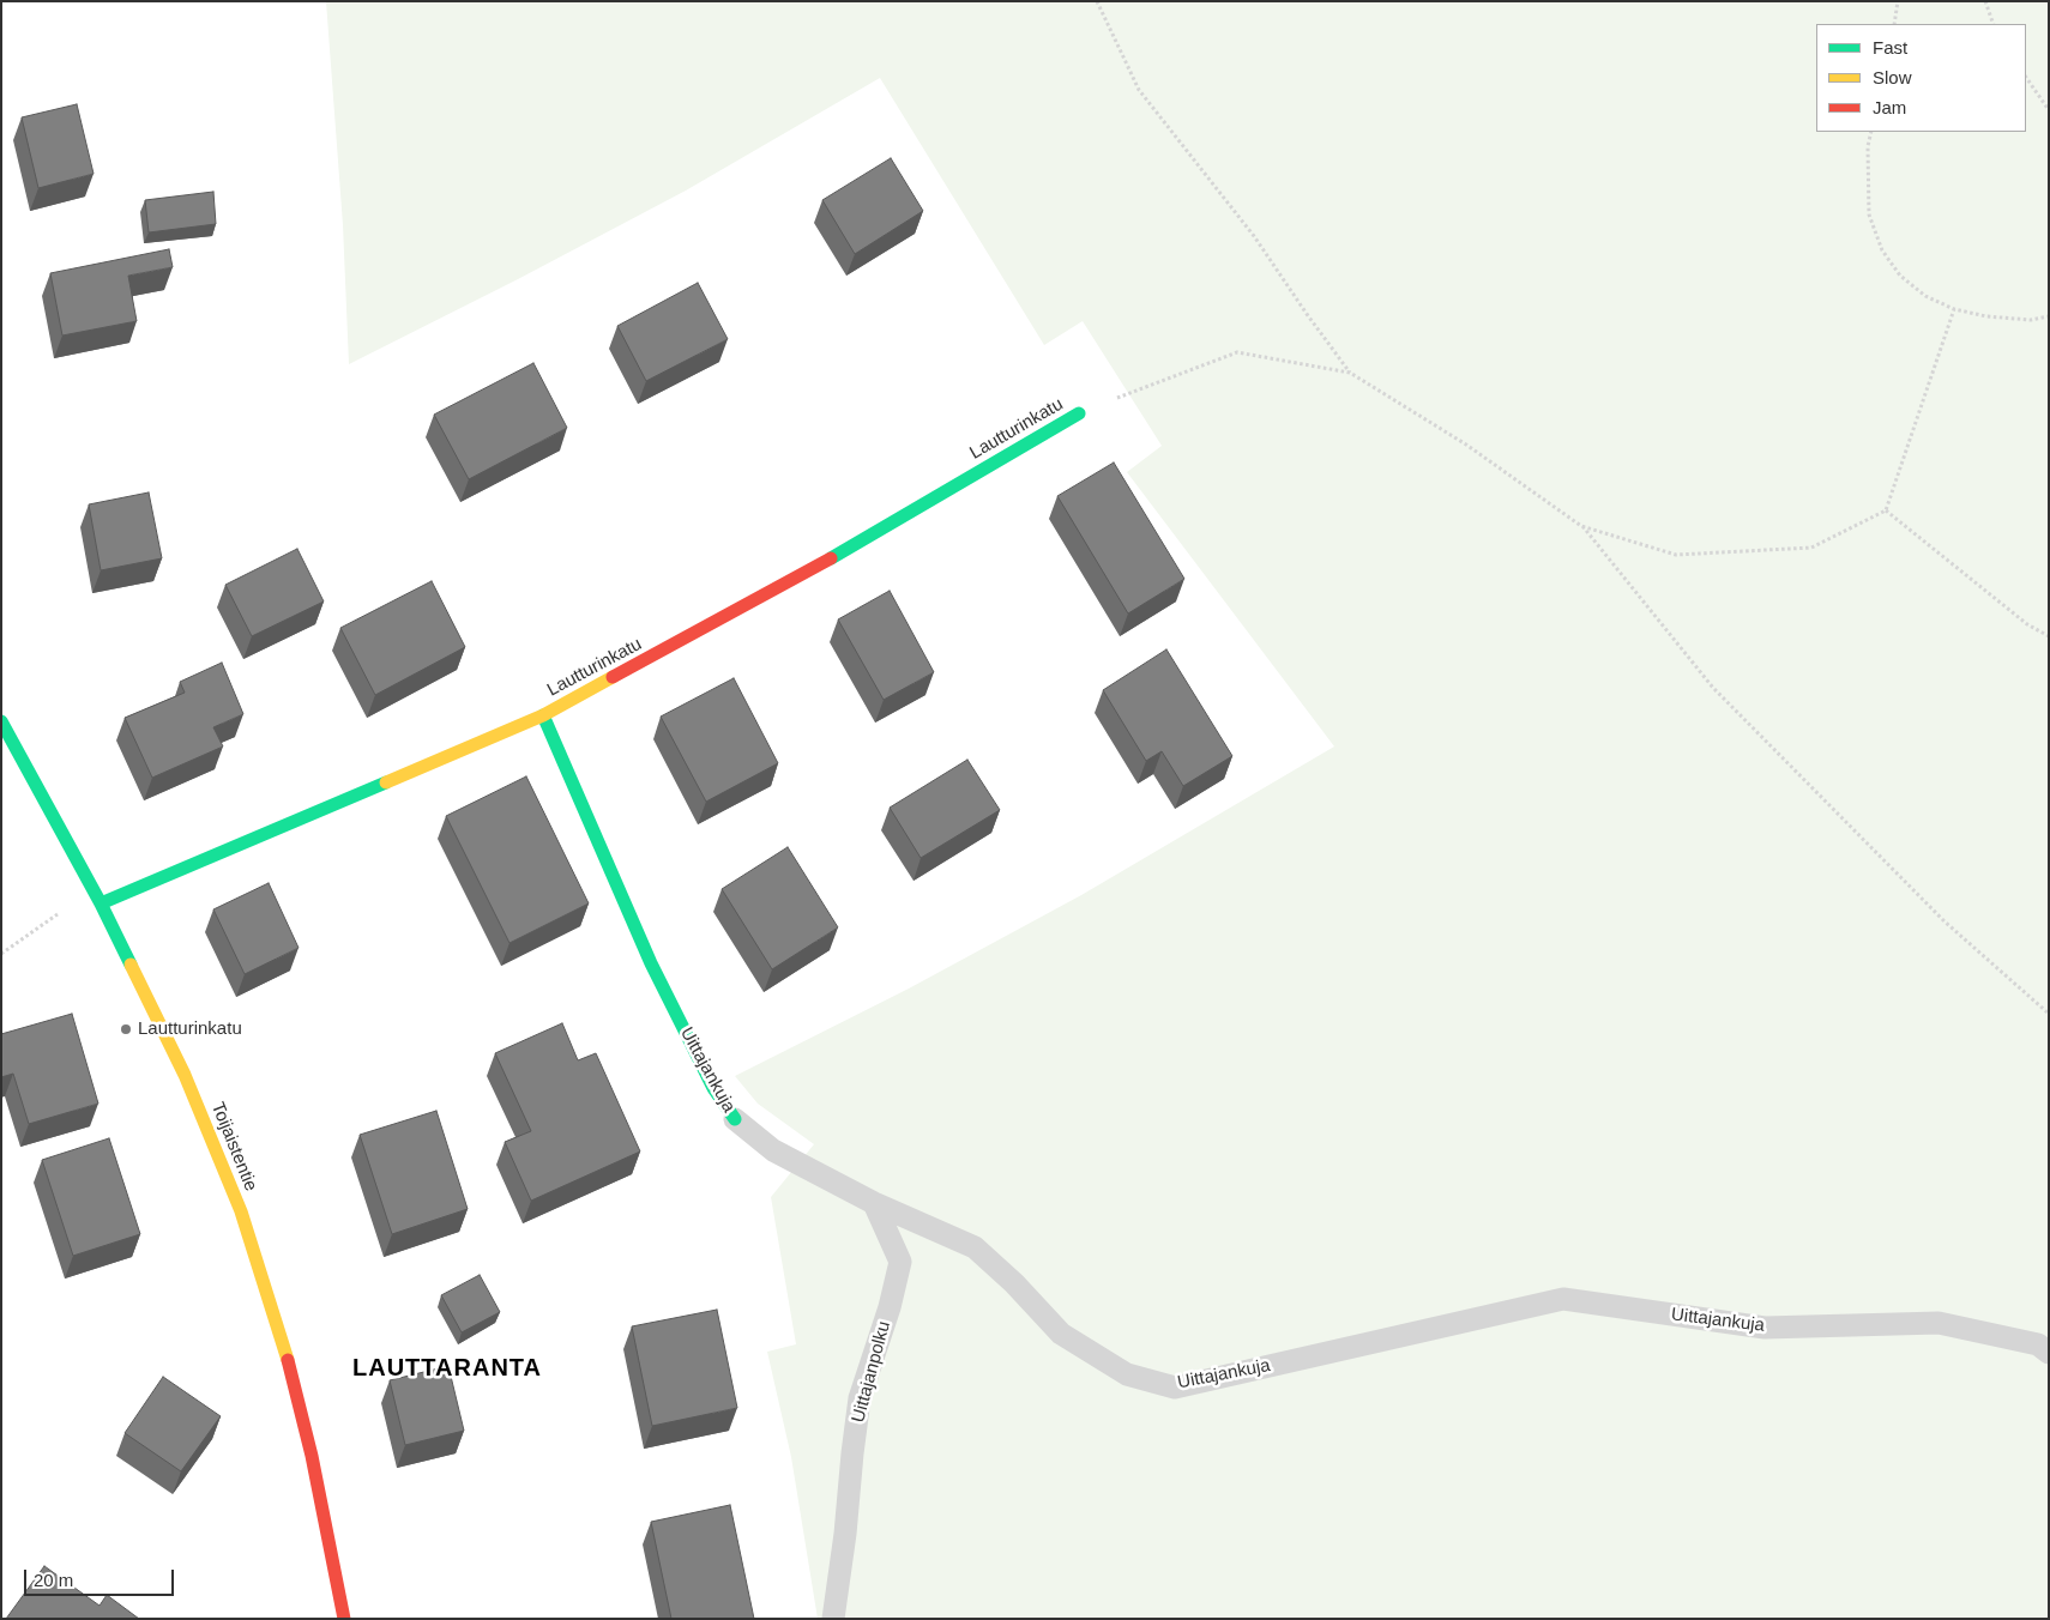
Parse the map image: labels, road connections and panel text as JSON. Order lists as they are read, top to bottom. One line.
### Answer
{"streets":{"street":["Lautturinkatu","Uittajankuja","Toijaistentie"],"lane":["Uittajanpolku"]},"crossings":[["Lautturinkatu","Uittajankuja"],["Lautturinkatu","Toijaistentie"],["Uittajankuja","Uittajanpolku"]],"districts":["LAUTTARANTA"],"places":["Lautturinkatu"],"legend":["Fast","Slow","Jam"],"scale_bar":"20 m"}
